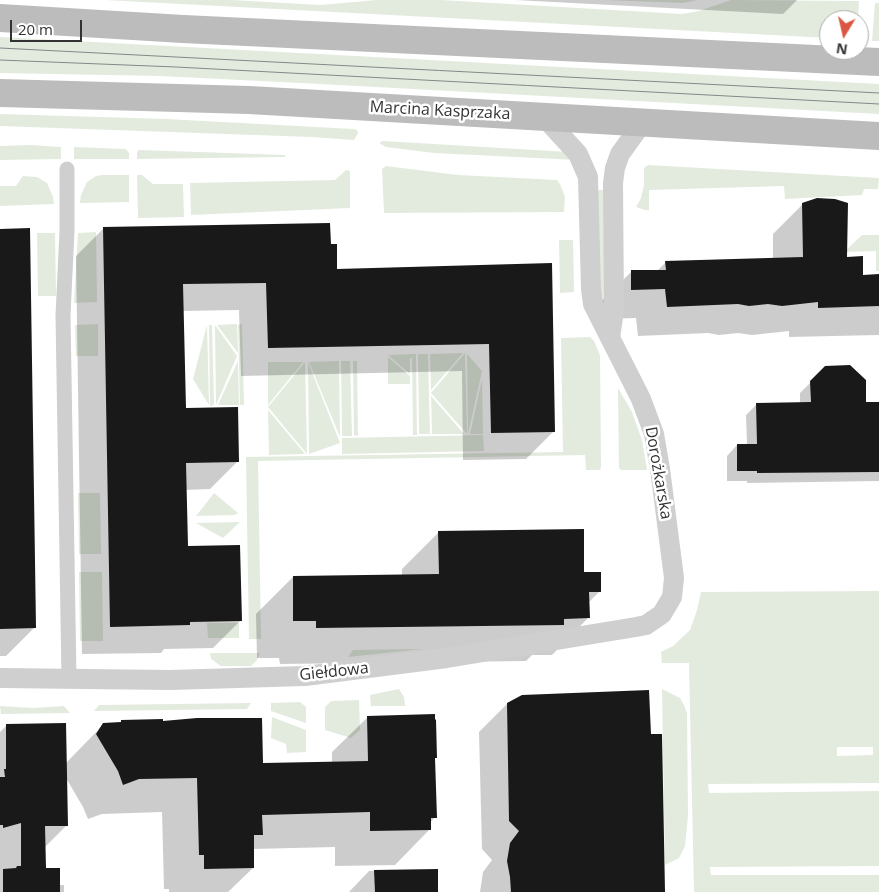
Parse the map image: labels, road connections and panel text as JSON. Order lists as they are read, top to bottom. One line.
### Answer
{"streets":{"main road":["Marcina Kasprzaka"],"street":["Dorożkarska","Giełdowa"]},"crossings":[["Marcina Kasprzaka","Dorożkarska"],["Dorożkarska","Giełdowa"]],"scale_bar":"20 m","north":"bottom"}
